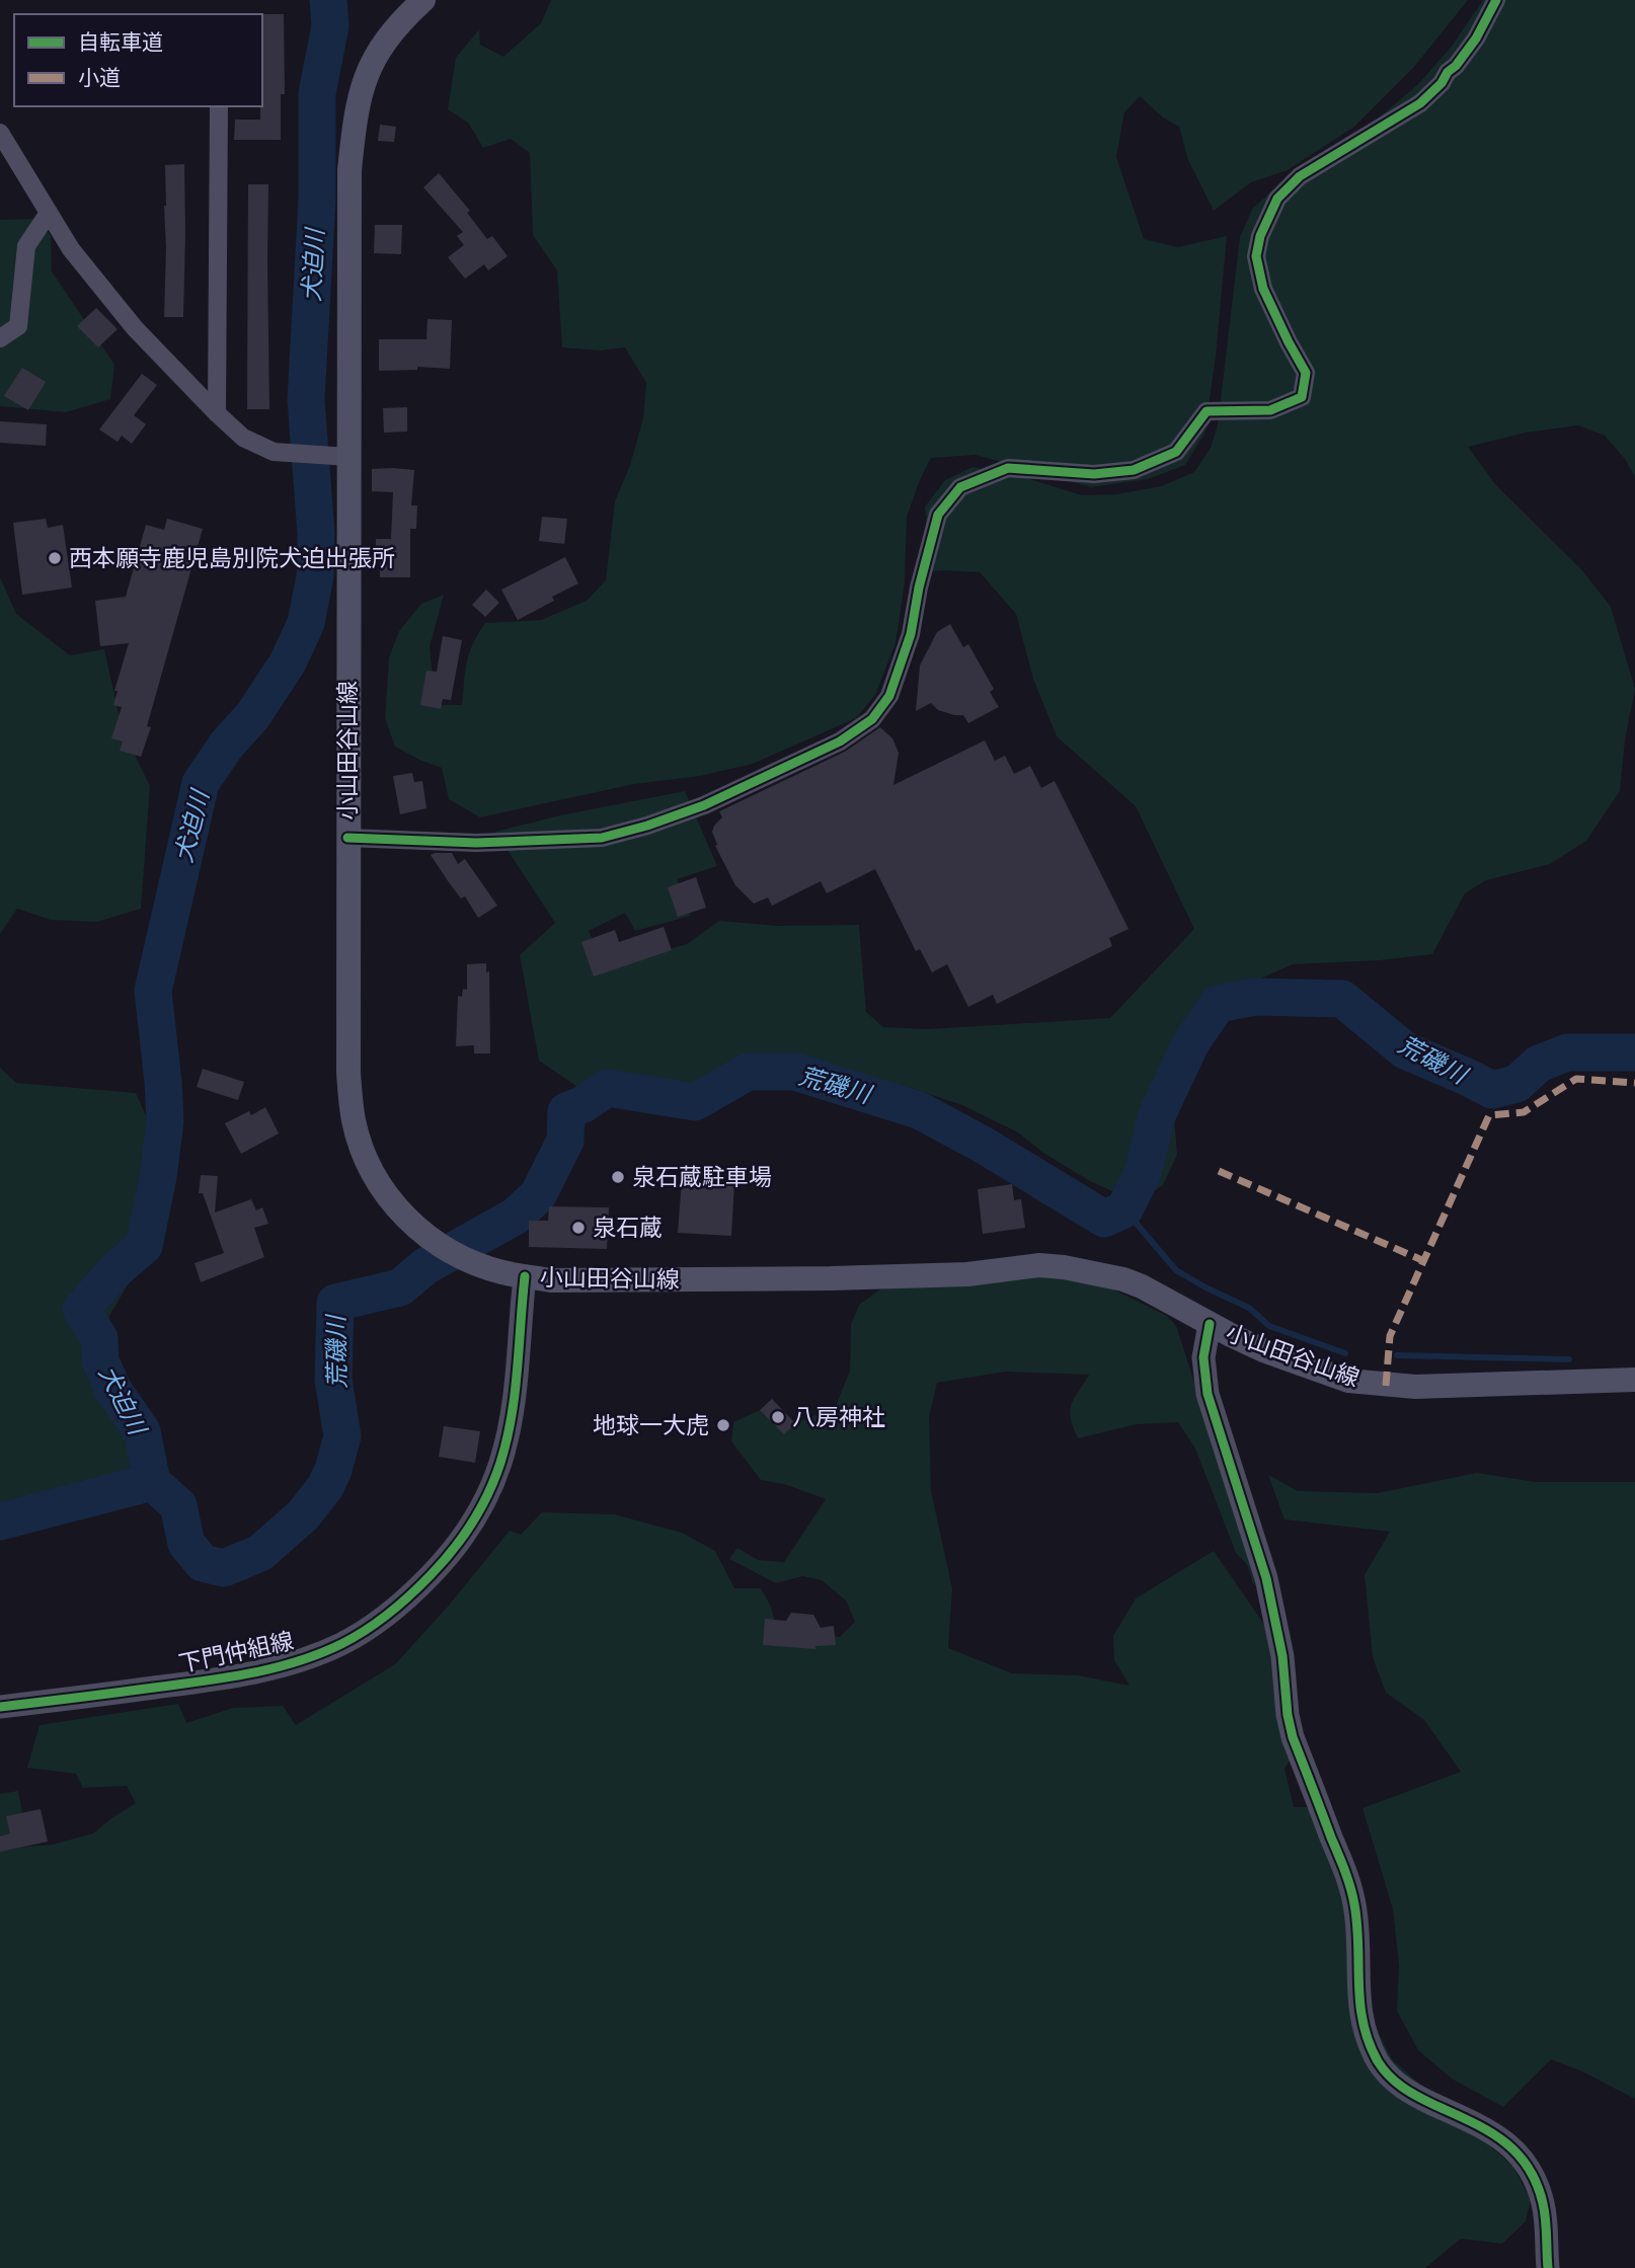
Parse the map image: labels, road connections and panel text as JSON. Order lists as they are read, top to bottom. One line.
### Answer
{"streets":{"main road":["小山田谷山線"],"street":["下門仲組線"]},"crossings":[["小山田谷山線","下門仲組線"]],"water":["犬迫川","荒磯川"],"places":["西本願寺鹿児島別院犬迫出張所","泉石蔵駐車場","泉石蔵","八房神社","地球一大虎"],"legend":["自転車道","小道"]}
